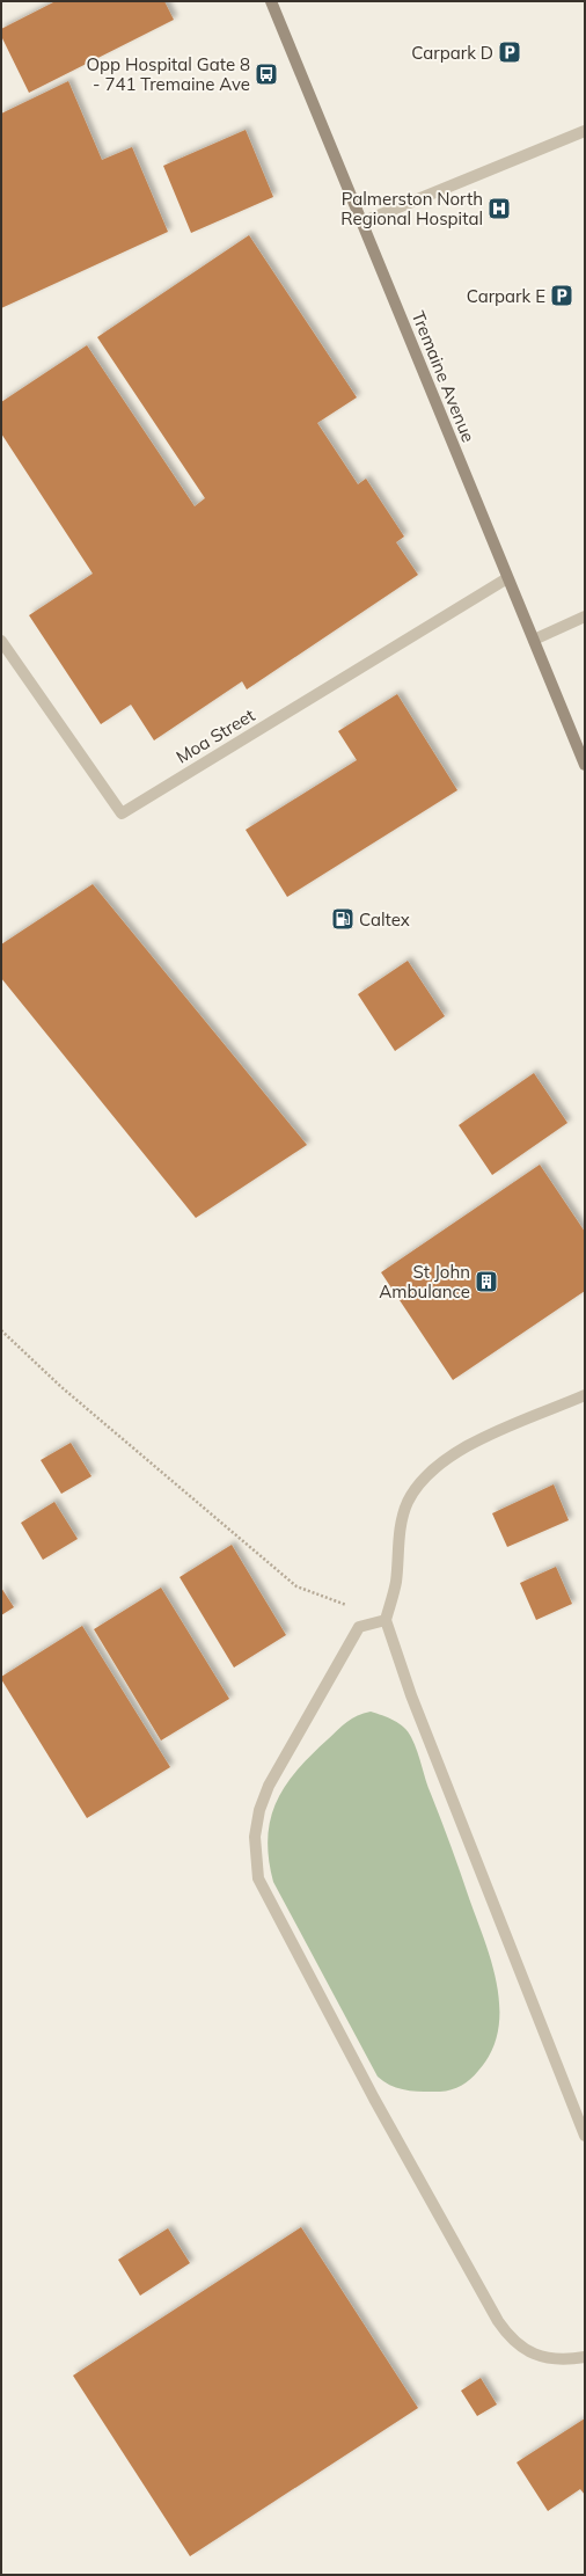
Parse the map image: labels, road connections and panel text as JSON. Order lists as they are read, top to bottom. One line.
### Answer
{"streets":{"main road":["Tremaine Avenue"],"street":["Moa Street"]},"crossings":[["Tremaine Avenue","Moa Street"]],"places":{"parking":["Carpark D","Carpark E"],"bus stop":["Opp Hospital Gate 8 - 741 Tremaine Ave"],"hospital":["Palmerston North Regional Hospital"],"fuel station":["Caltex"],"building":["St John Ambulance"]}}
